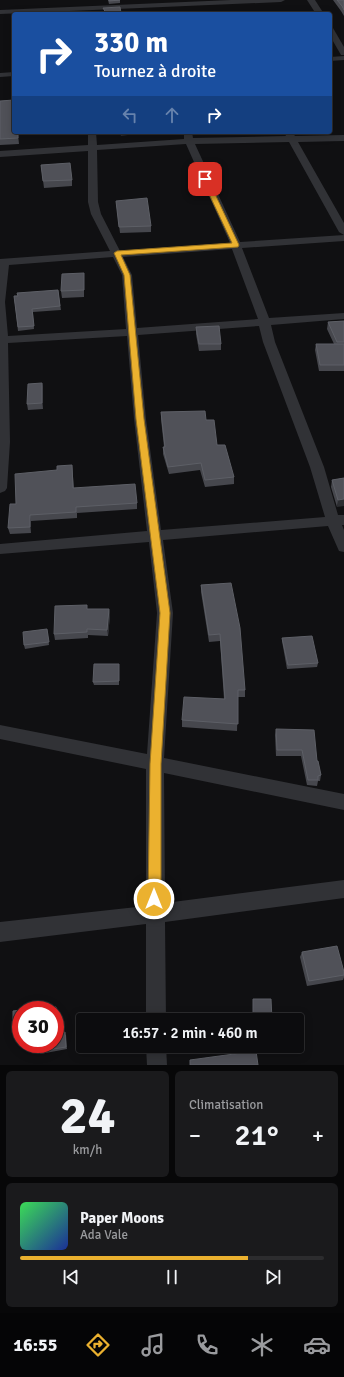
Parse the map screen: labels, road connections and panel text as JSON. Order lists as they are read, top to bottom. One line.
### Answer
{"page":{"turn":["330 m","Tournez à droite"],"limit":"30","trip":"16:57 · 2 min · 460 m","tile":[["24","km/h"],"Climatisation"],"heat":["−","21°","+"],"song":["Paper Moons","Ada Vale"],"tabs":"16:55"}}
